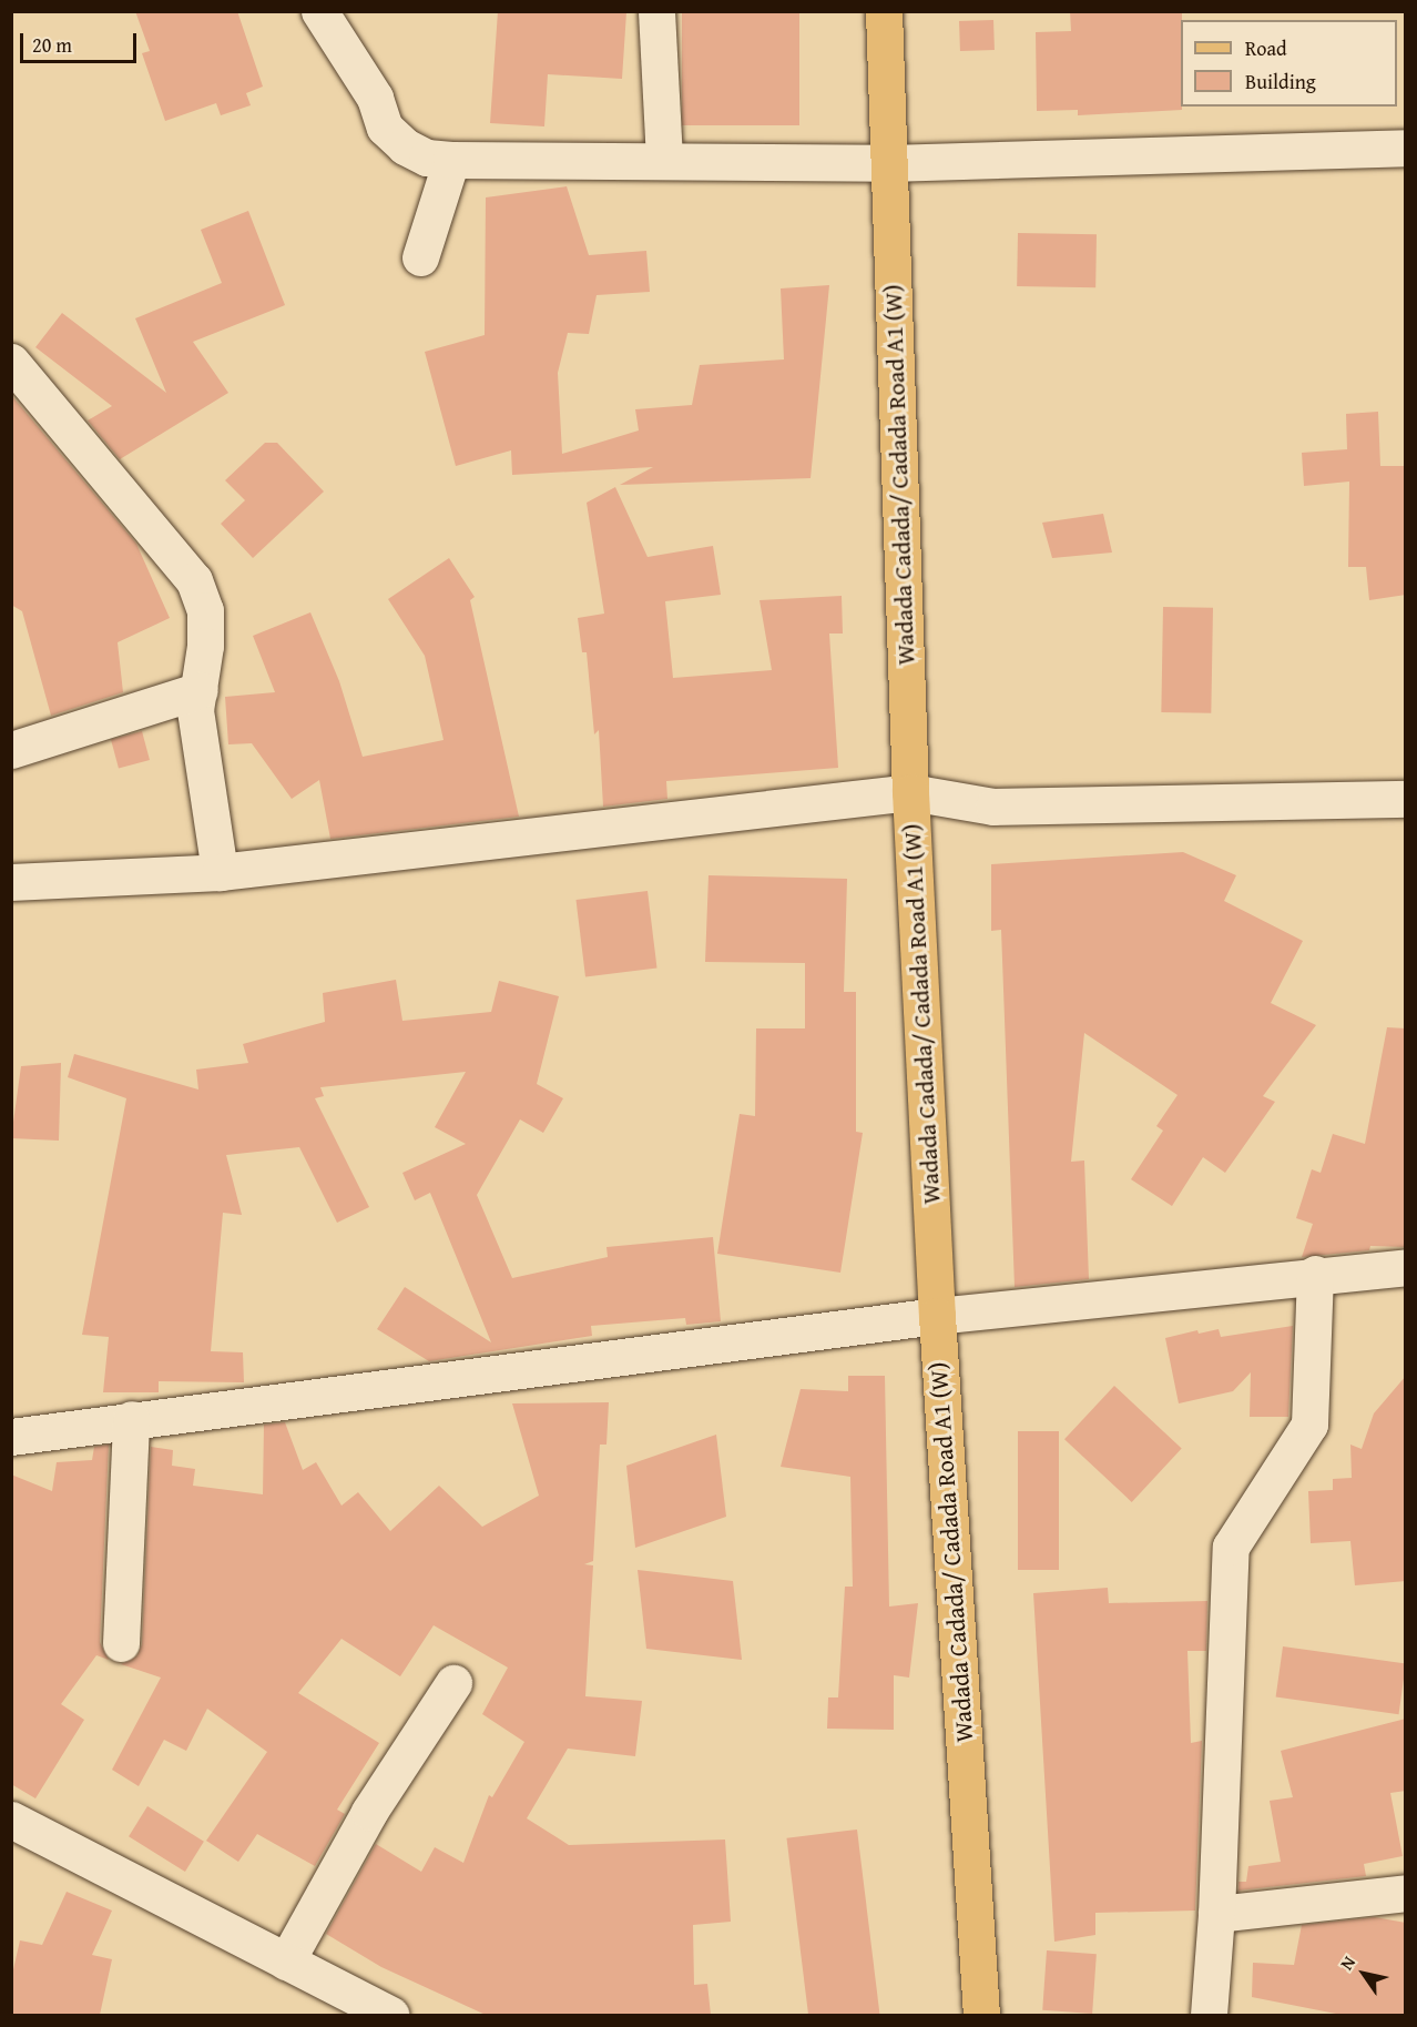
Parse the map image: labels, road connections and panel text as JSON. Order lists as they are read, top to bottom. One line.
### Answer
{"streets":{"main road":["Wadada Cadada/ Cadada Road A1 (W)"]},"legend":["Road","Building"],"scale_bar":"20 m","north":"top left"}
